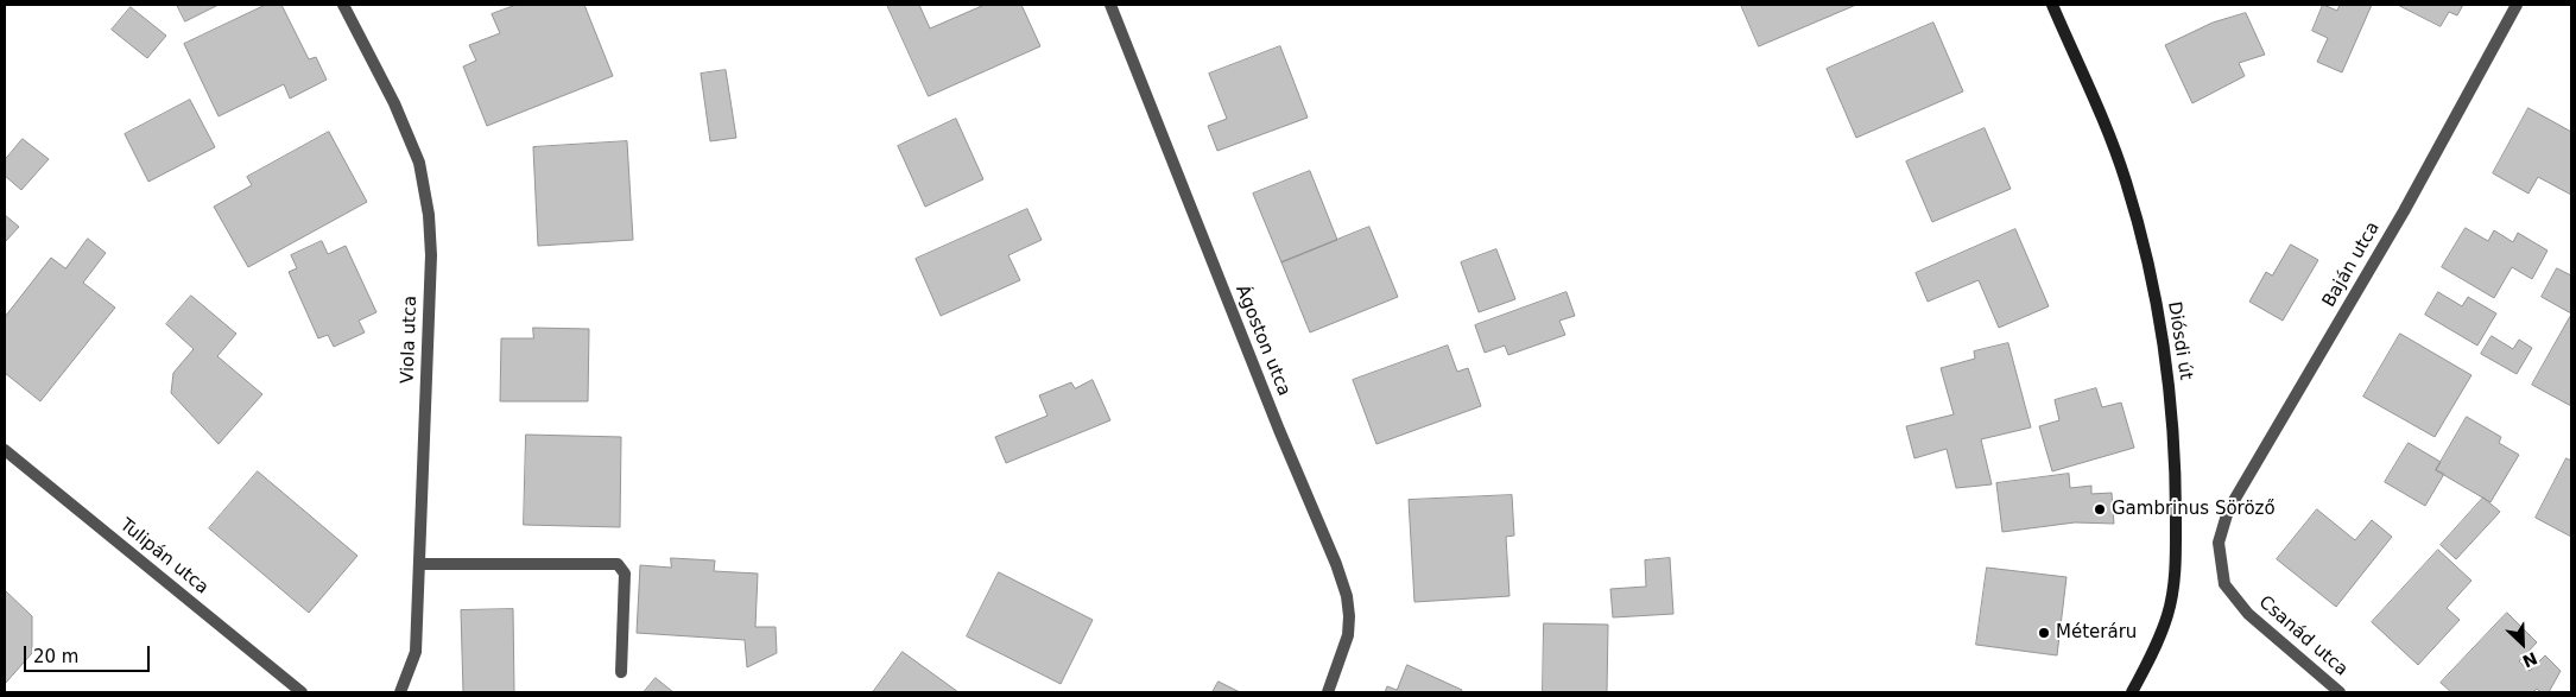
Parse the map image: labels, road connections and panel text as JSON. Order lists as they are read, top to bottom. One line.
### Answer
{"streets":{"main road":["Diósdi út"],"street":["Baján utca","Viola utca","Ágoston utca","Tulipán utca","Csanád utca"]},"crossings":[["Baján utca","Csanád utca"]],"places":["Gambrinus Söröző","Méteráru"],"scale_bar":"20 m","north":"bottom right"}
